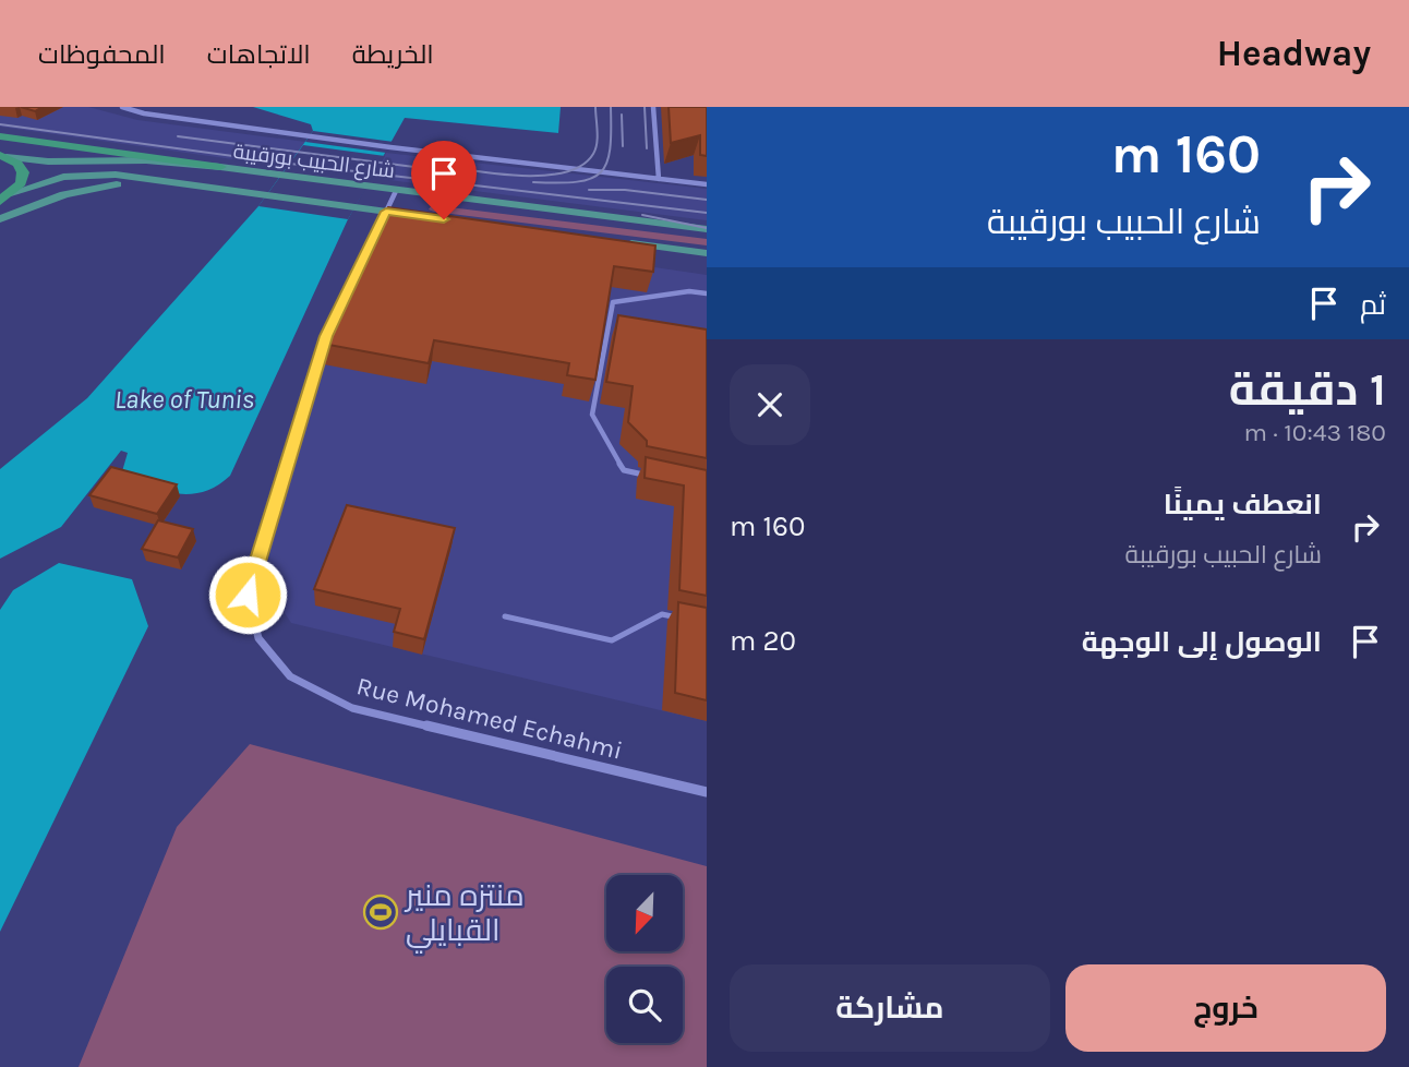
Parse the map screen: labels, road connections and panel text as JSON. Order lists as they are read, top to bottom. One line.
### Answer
{"streets":{"main road":["شارع الحبيب بورقيبة"],"street":["Rue Mohamed Echahmi"]},"water":["Lake of Tunis"],"places":{"sports":["منتزه منير القبايلي"]},"north":"bottom left","page":{"header":"Headway","nav":["الخريطة","الاتجاهات","المحفوظات"],"turn":["160 m","شارع الحبيب بورقيبة"],"then":"ثم","heading":["1 دقيقة","180 m · 10:43"],"list":[{"name":"انعطف يمينًا","note":"شارع الحبيب بورقيبة","value":"160 m"},{"name":"الوصول إلى الوجهة","value":"20 m"}],"buttons":["خروج","مشاركة"]}}
